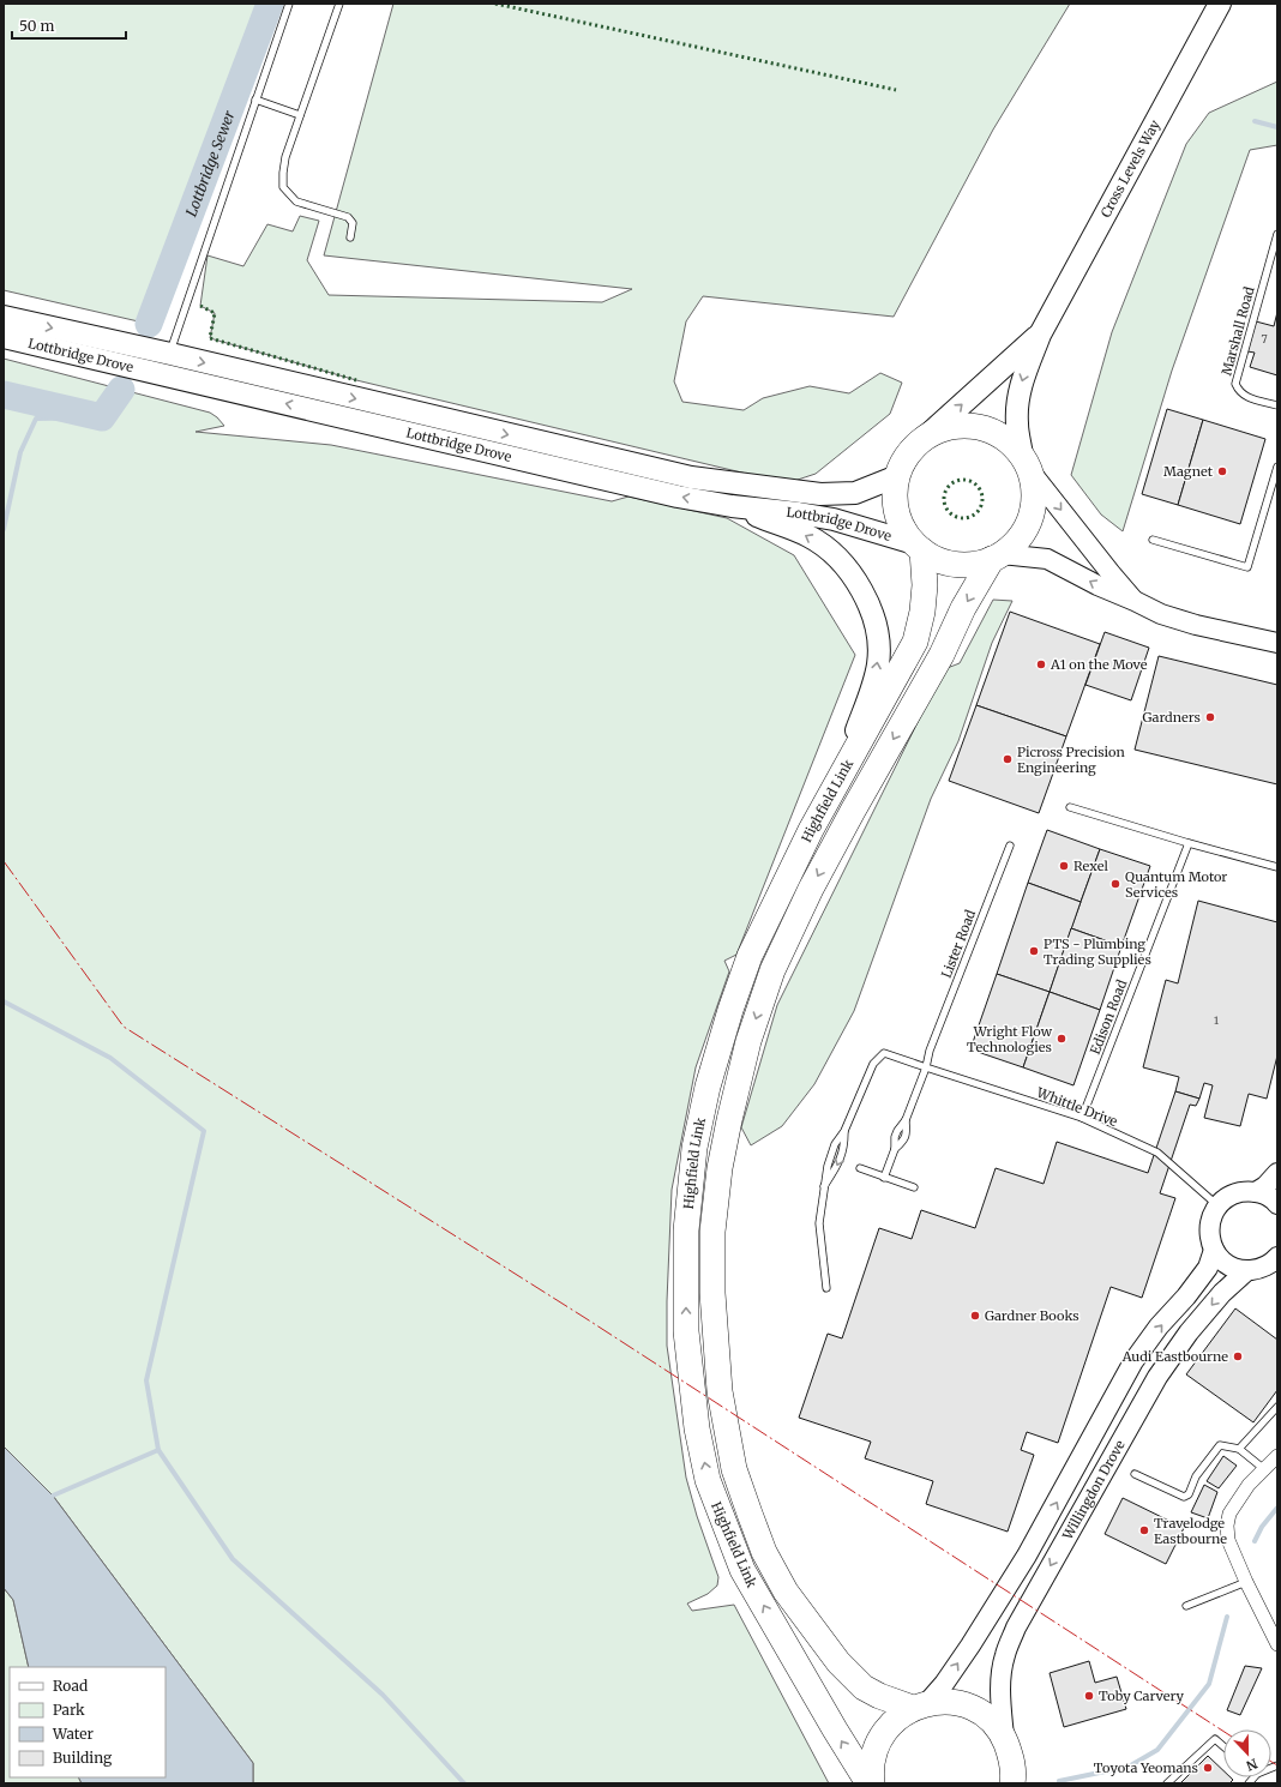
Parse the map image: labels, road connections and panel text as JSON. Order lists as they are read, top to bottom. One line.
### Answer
{"streets":{"highway":["Highfield Link"],"main road":["Cross Levels Way","Lottbridge Drove"],"street":["Willingdon Drove"],"lane":["Marshall Road","Lister Road","Edison Road","Whittle Drive"]},"crossings":[["Cross Levels Way","Lottbridge Drove"],["Cross Levels Way","Highfield Link"],["Lottbridge Drove","Highfield Link"],["Highfield Link","Willingdon Drove"],["Lister Road","Whittle Drive"],["Edison Road","Whittle Drive"]],"water":["Lottbridge Sewer"],"places":["Magnet","A1 on the Move","Gardners","Picross Precision Engineering","Rexel","Quantum Motor Services","PTS - Plumbing Trading Supplies","Wright Flow Technologies","Gardner Books","Audi Eastbourne","Travelodge Eastbourne","Toby Carvery","Toyota Yeomans"],"house_numbers":["7","1"],"legend":["Road","Park","Water","Building"],"scale_bar":"50 m","north":"bottom"}
